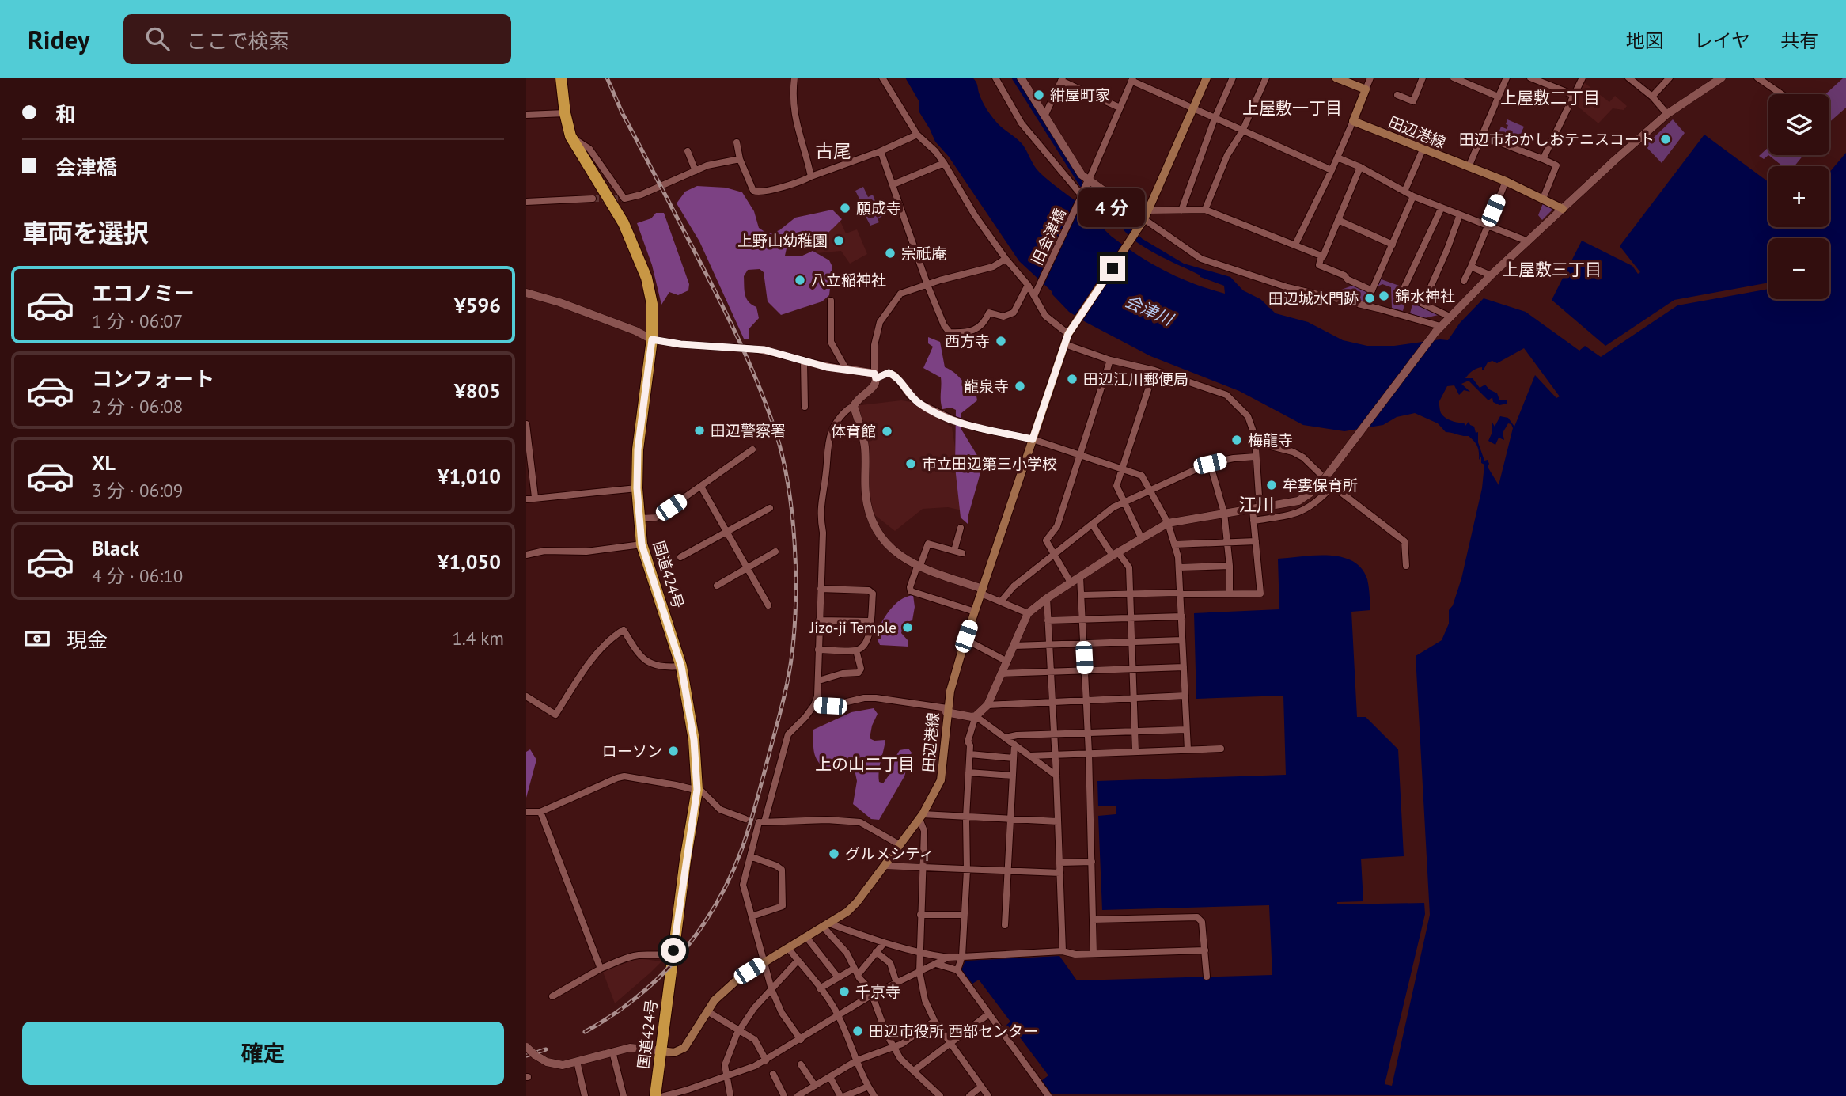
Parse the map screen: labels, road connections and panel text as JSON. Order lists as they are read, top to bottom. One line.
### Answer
{"streets":{"highway":["国道424号"],"main road":["田辺港線"],"street":["旧会津橋"]},"crossings":[["田辺港線","国道424号"]],"districts":["上屋敷二丁目","上屋敷一丁目","古尾","上屋敷三丁目","江川","上の山二丁目"],"water":["会津川"],"places":["紺屋町家","田辺市わかしおテニスコート","願成寺","上野山幼稚園","宗祇庵","八立稲神社","錦水神社","田辺城水門跡","西方寺","田辺江川郵便局","龍泉寺","田辺警察署","体育館","梅龍寺","市立田辺第三小学校","牟婁保育所","Jizo-ji Temple","ローソン","グルメシティ","千京寺","田辺市役所 西部センター"],"page":{"header":"Ridey","search":"ここで検索","nav":["地図","レイヤ","共有"],"banner":["和","会津橋"],"map_buttons":["+","−"],"bubble":"4 分","heading":"車両を選択","list":[{"name":"エコノミー","note":"1 分 · 06:07","value":"¥596"},{"name":"コンフォート","note":"2 分 · 06:08","value":"¥805"},{"name":"XL","note":"3 分 · 06:09","value":"¥1,010"},{"name":"Black","note":"4 分 · 06:10","value":"¥1,050"}],"pay":["現金","1.4 km"],"buttons":"確定"}}
